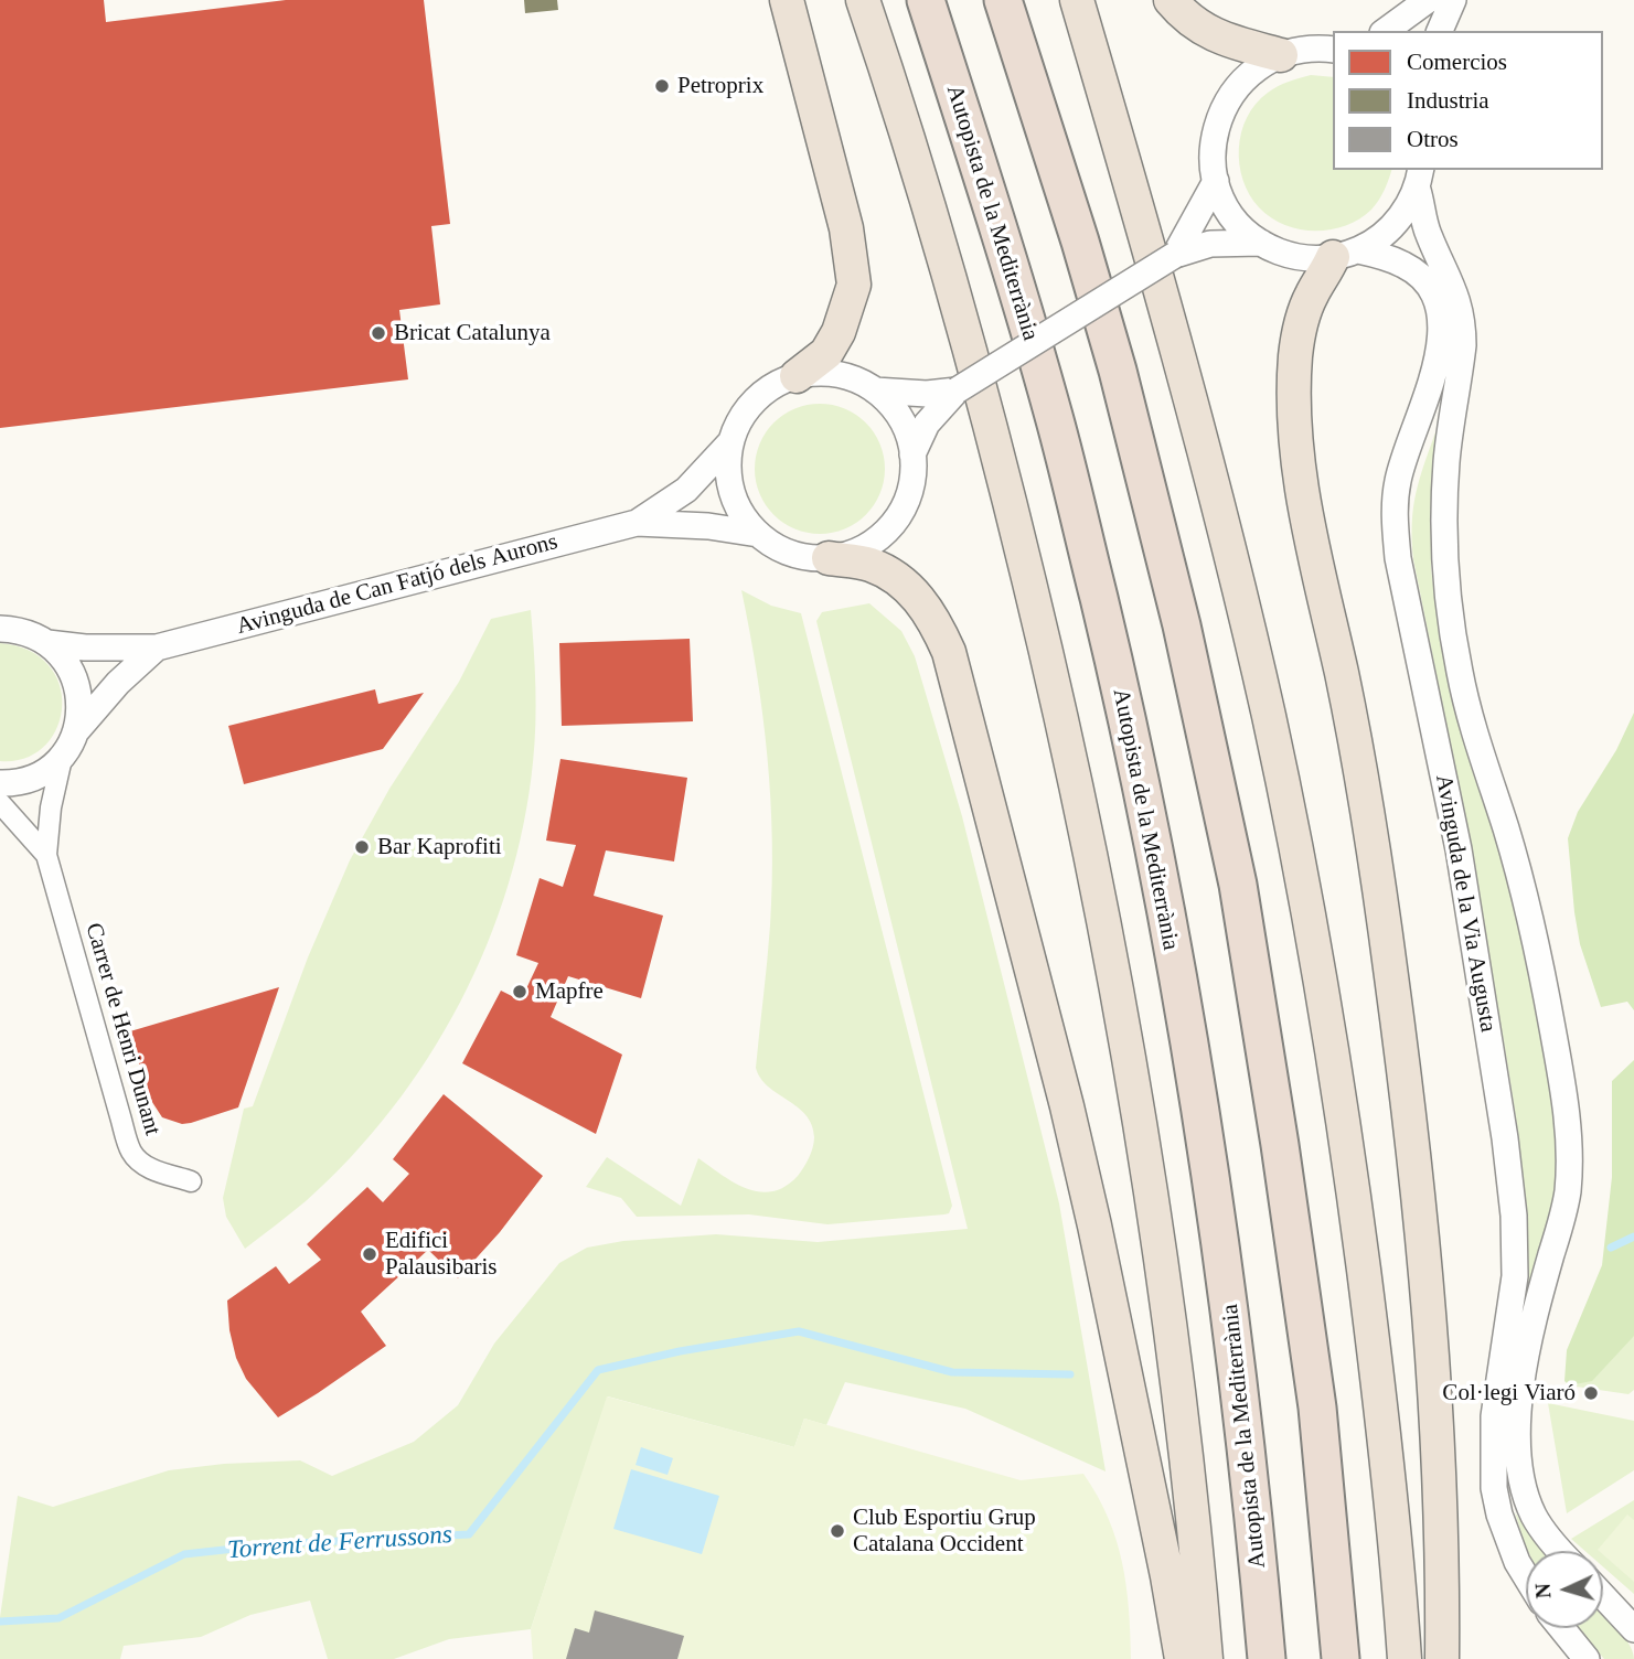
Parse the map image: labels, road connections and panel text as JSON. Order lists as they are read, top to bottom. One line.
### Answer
{"streets":{"highway":["Autopista de la Mediterrània"],"street":["Avinguda de Can Fatjó dels Aurons","Avinguda de la Via Augusta","Carrer de Henri Dunant"]},"crossings":[["Avinguda de Can Fatjó dels Aurons","Carrer de Henri Dunant"]],"water":["Torrent de Ferrussons"],"places":["Petroprix","Bricat Catalunya","Bar Kaprofiti","Mapfre","Edifici Palausibaris","Col·legi Viaró","Club Esportiu Grup Catalana Occident"],"legend":["Comercios","Industria","Otros"],"north":"left"}
